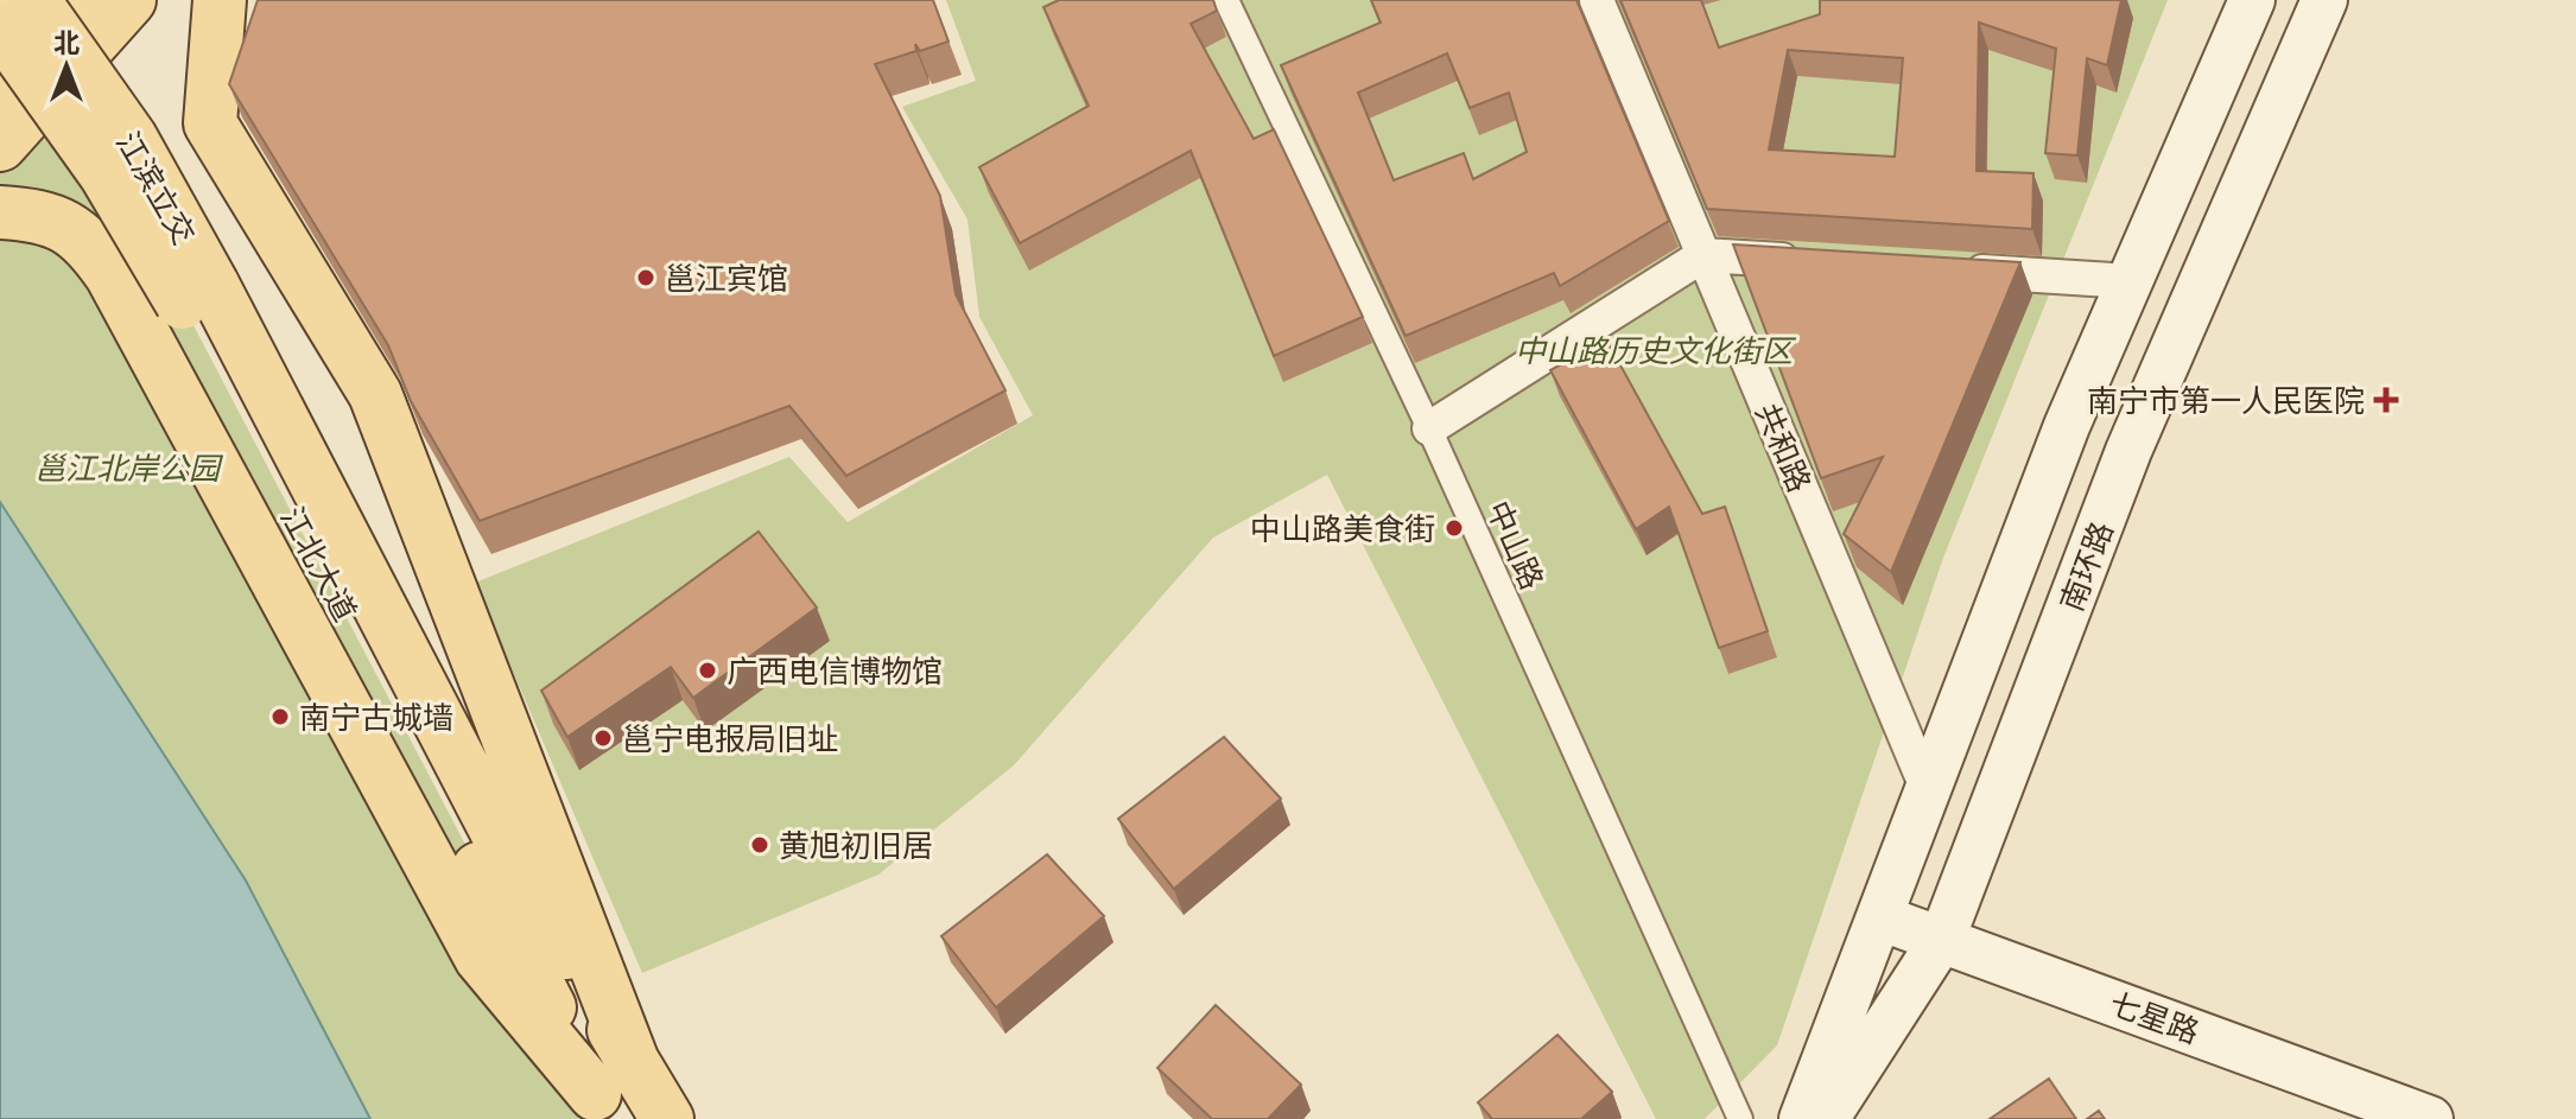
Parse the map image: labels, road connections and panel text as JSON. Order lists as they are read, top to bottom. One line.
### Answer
{"streets":{"main road":["江滨立交","江北大道","南环路","七星路"],"street":["共和路","中山路"]},"crossings":[["江滨立交","江北大道"],["南环路","七星路"]],"parks":["中山路历史文化街区","邕江北岸公园"],"places":{"other":["邕江宾馆","中山路美食街","广西电信博物馆","南宁古城墙","邕宁电报局旧址","黄旭初旧居"],"health":["南宁市第一人民医院"]},"north":"top"}
